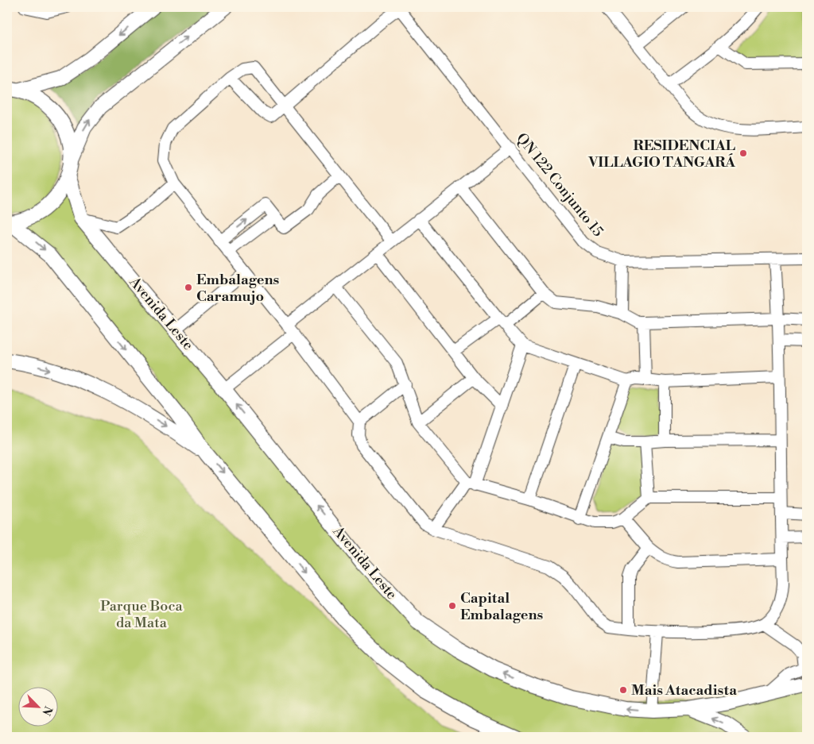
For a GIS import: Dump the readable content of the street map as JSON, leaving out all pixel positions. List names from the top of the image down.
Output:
{
  "streets": {
    "main road": ["Avenida Leste"],
    "street": ["QN 122 Conjunto 15"]
  },
  "parks": ["Parque Boca da Mata"],
  "places": [
    "RESIDENCIAL VILLAGIO TANGARÁ",
    "Embalagens Caramujo",
    "Capital Embalagens",
    "Mais Atacadista"
  ],
  "north": "bottom right"
}
